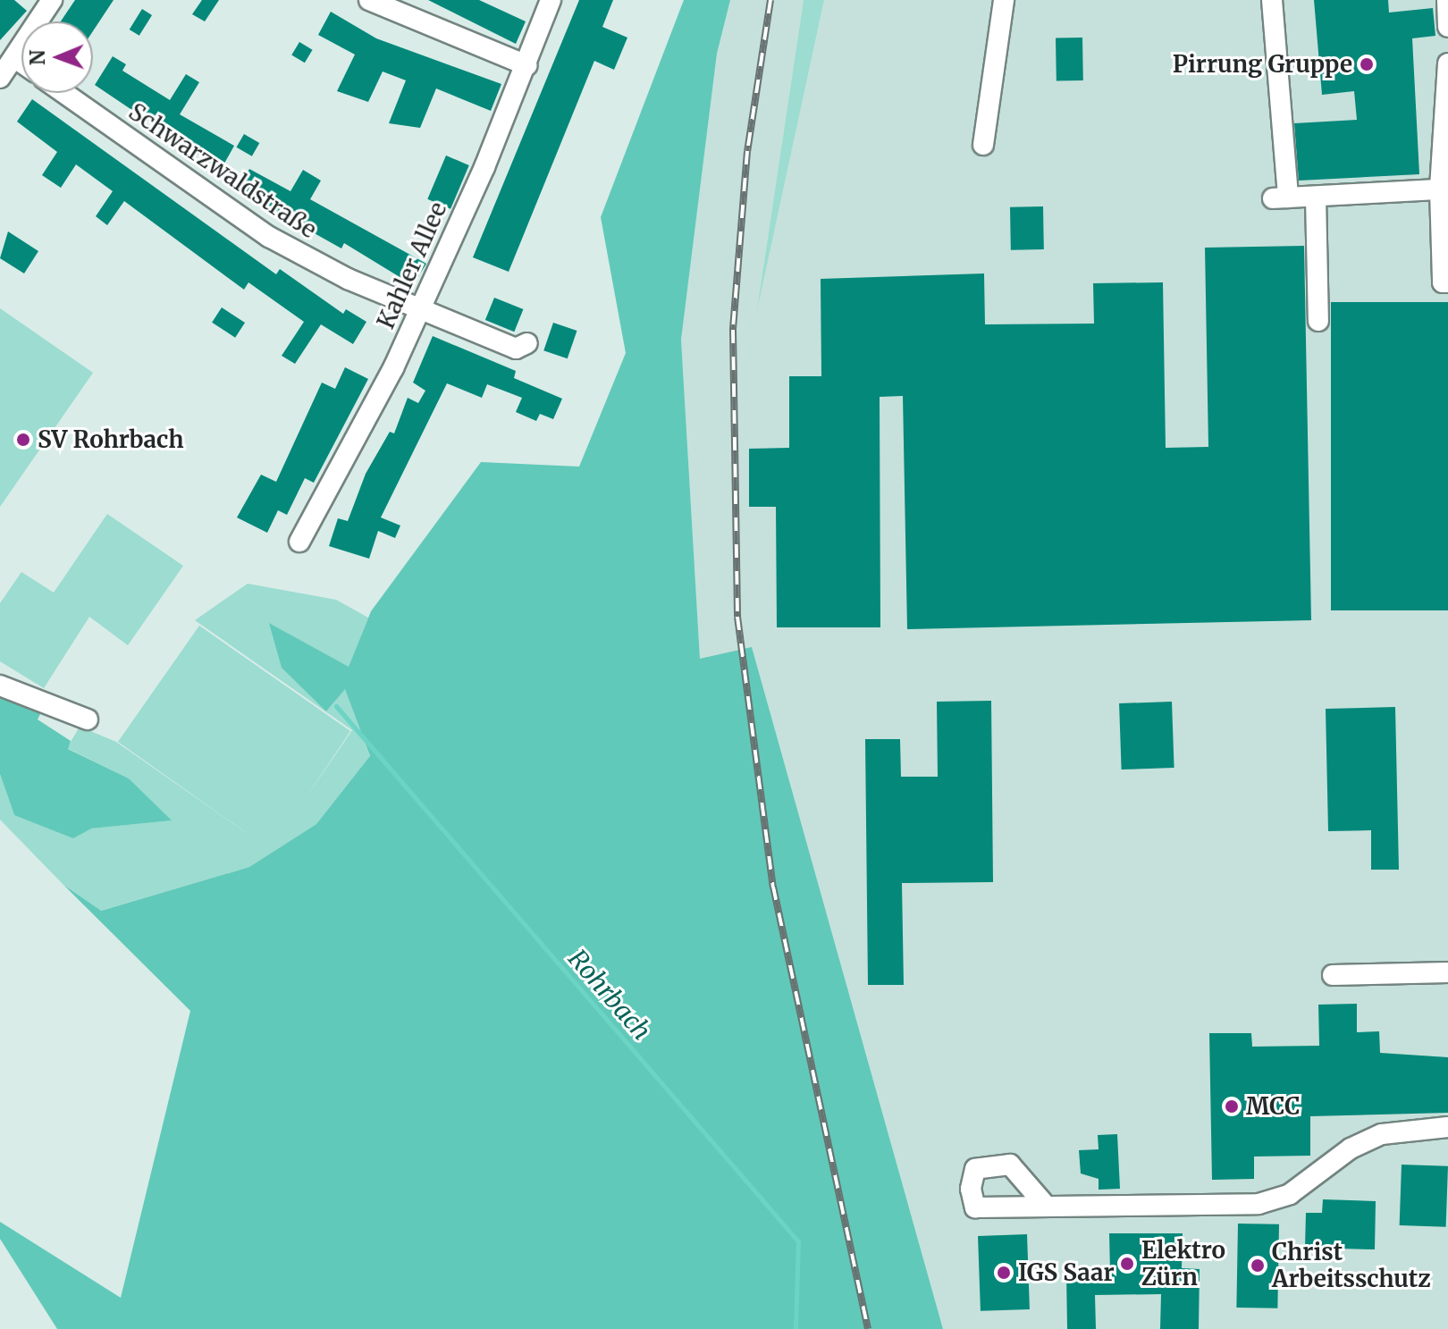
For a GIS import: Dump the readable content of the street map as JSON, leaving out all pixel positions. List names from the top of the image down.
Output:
{
  "streets": {
    "street": ["Schwarzwaldstraße", "Kahler Allee"]
  },
  "crossings": [
    ["Schwarzwaldstraße", "Kahler Allee"]
  ],
  "water": ["Rohrbach"],
  "places": [
    "Pirrung Gruppe",
    "SV Rohrbach",
    "MCC",
    "Elektro Zürn",
    "Christ Arbeitsschutz",
    "IGS Saar"
  ],
  "north": "left"
}
